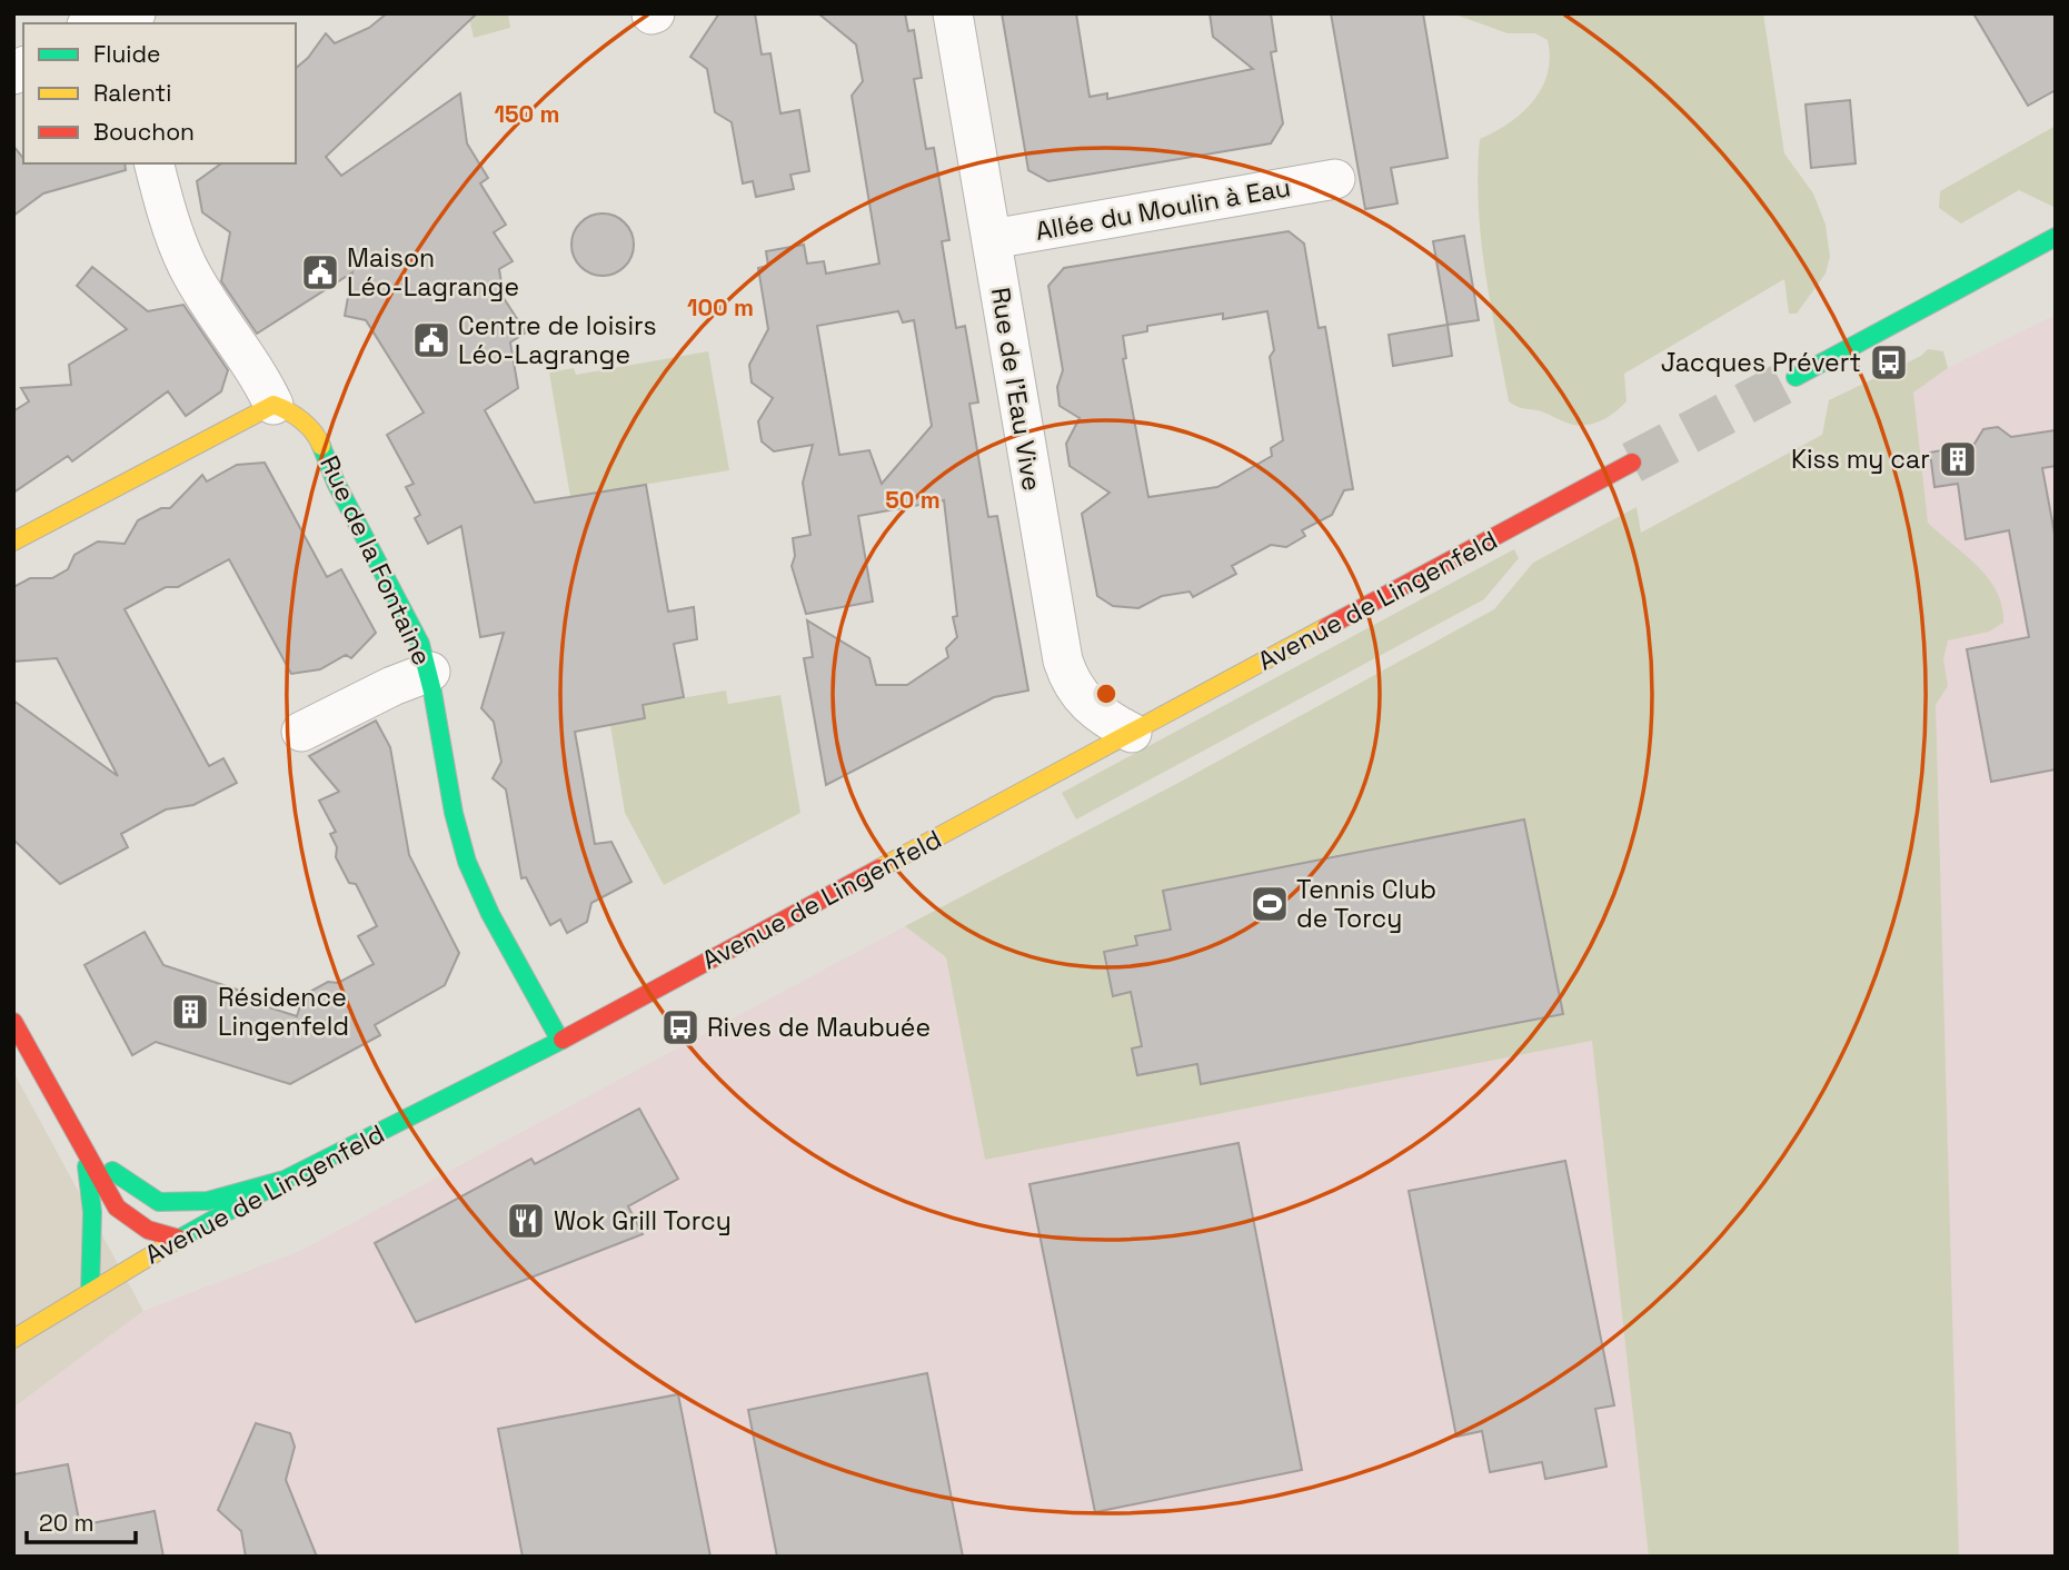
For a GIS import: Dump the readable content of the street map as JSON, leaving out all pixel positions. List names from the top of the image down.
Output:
{
  "streets": {
    "street": [
      "Allée du Moulin à Eau",
      "Rue de l'Eau Vive",
      "Rue de la Fontaine",
      "Avenue de Lingenfeld"
    ]
  },
  "crossings": [
    ["Allée du Moulin à Eau", "Rue de l'Eau Vive"],
    ["Rue de l'Eau Vive", "Avenue de Lingenfeld"],
    ["Rue de la Fontaine", "Avenue de Lingenfeld"]
  ],
  "places": {
    "public building": ["Maison Léo-Lagrange", "Centre de loisirs Léo-Lagrange"],
    "bus stop": ["Jacques Prévert", "Rives de Maubuée"],
    "building": ["Kiss my car", "Résidence Lingenfeld"],
    "sports": ["Tennis Club de Torcy"],
    "restaurant": ["Wok Grill Torcy"]
  },
  "legend": ["Fluide", "Ralenti", "Bouchon"],
  "scale_bar": "20 m",
  "rings": ["150 m", "100 m", "50 m"]
}
